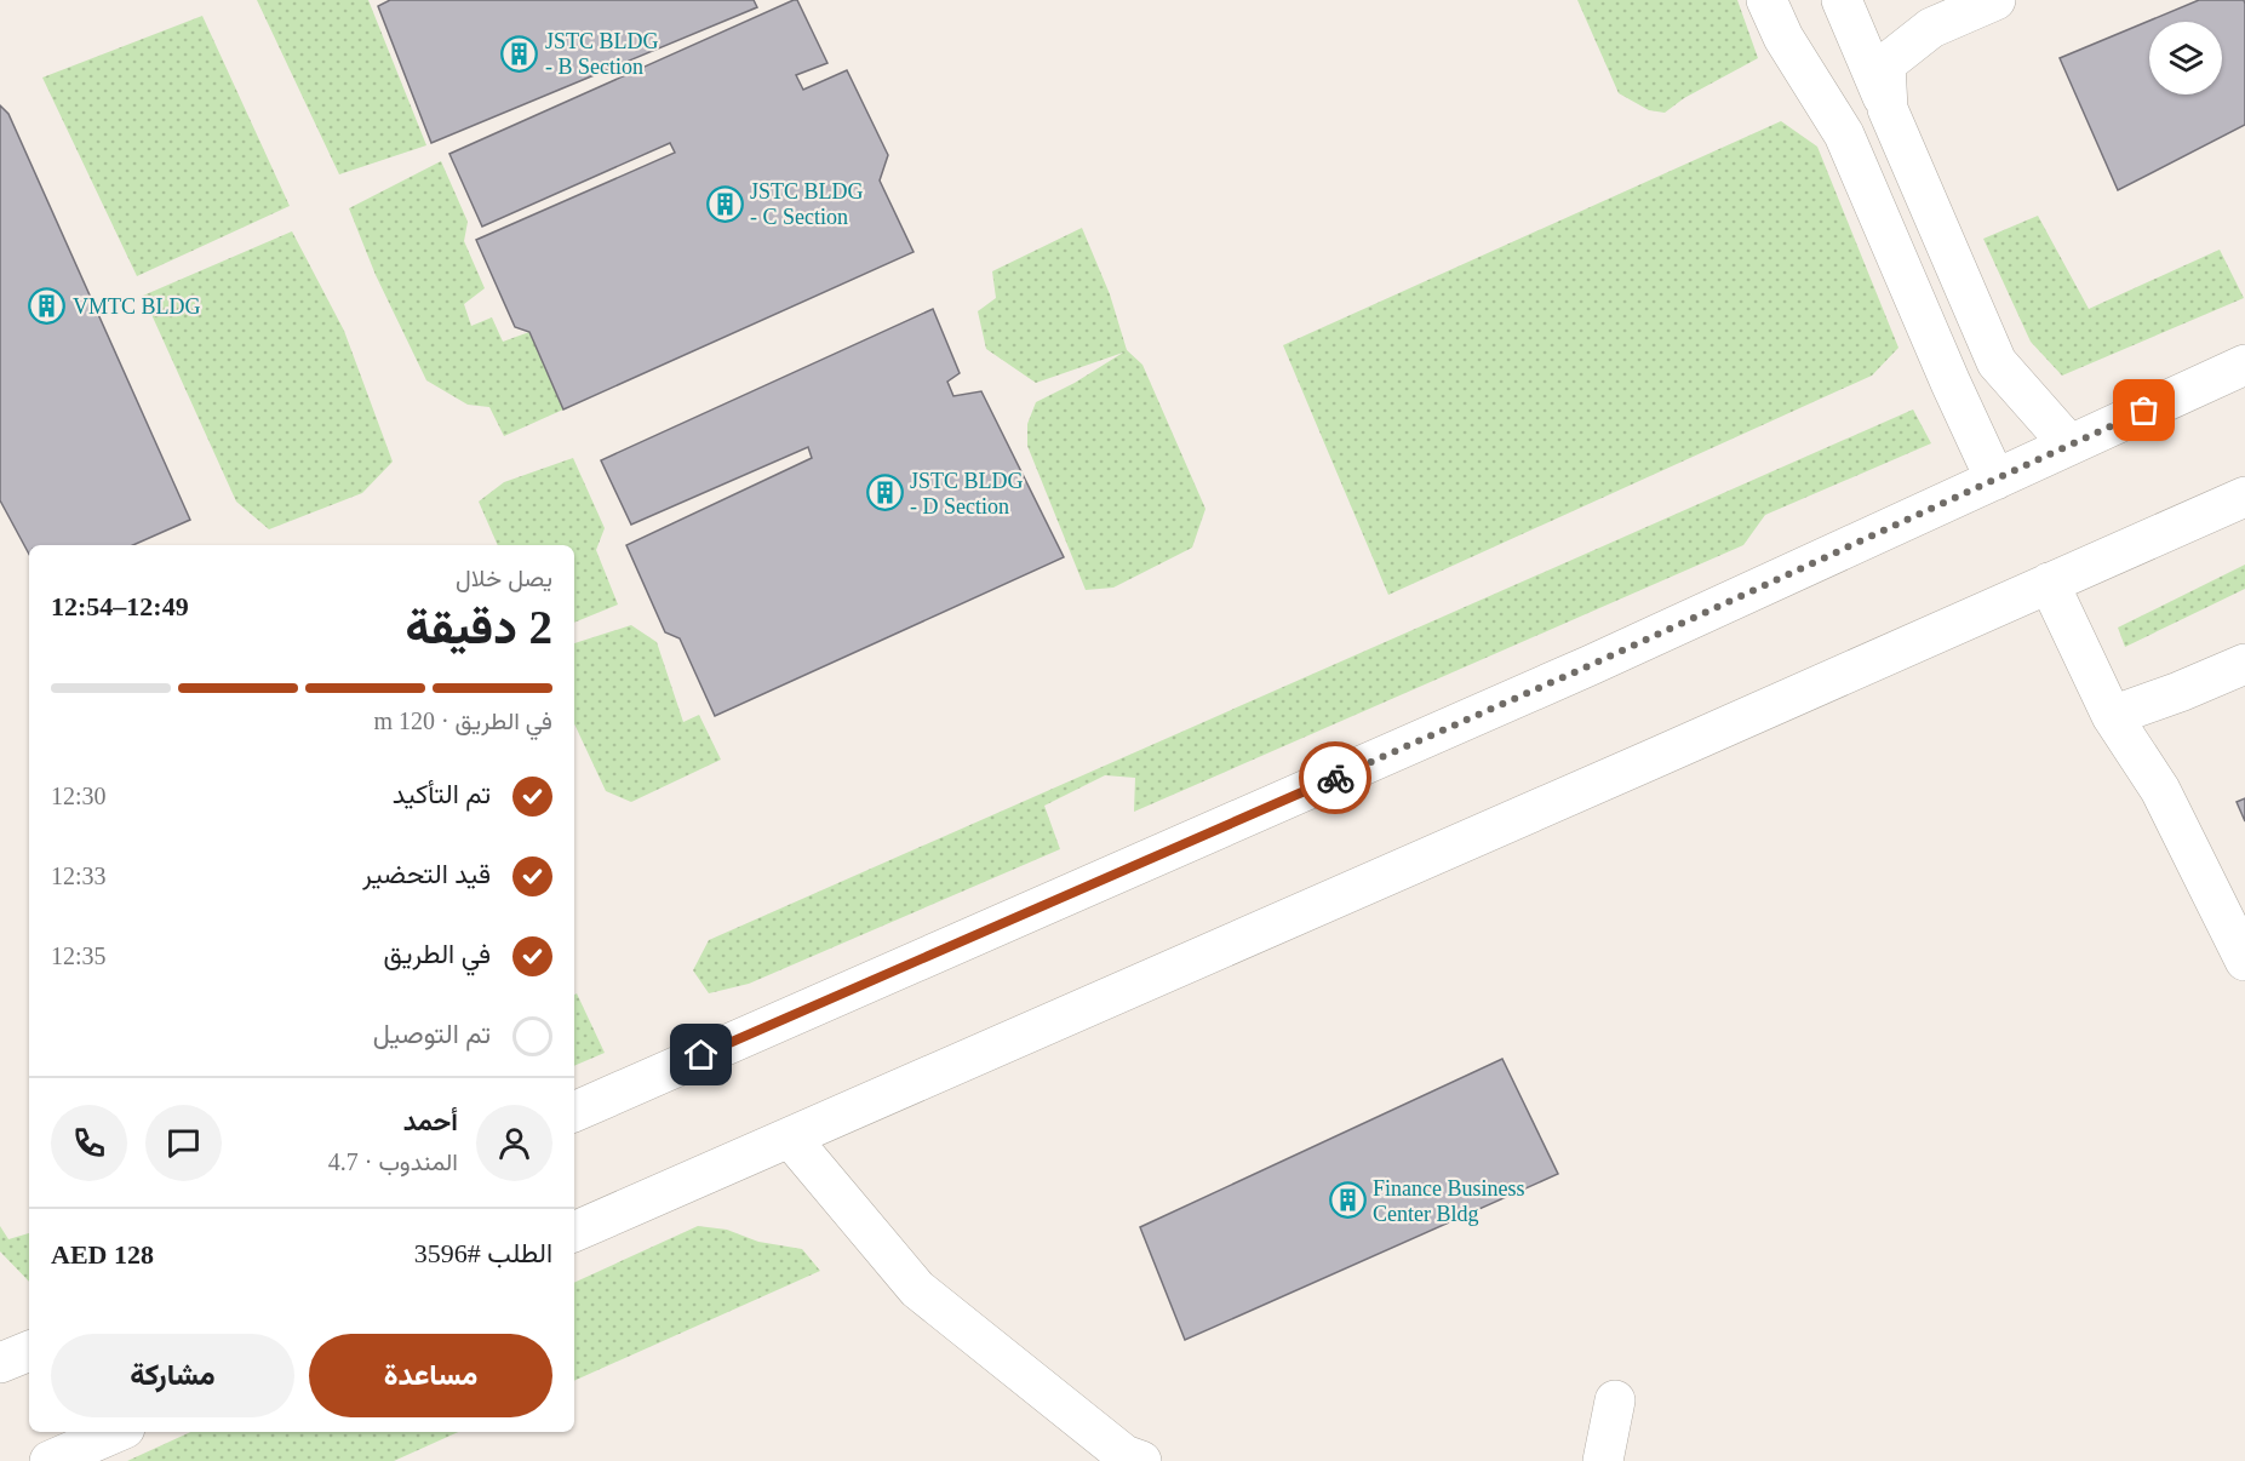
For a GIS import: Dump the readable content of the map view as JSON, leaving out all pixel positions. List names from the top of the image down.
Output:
{
  "places": {
    "building": [
      "JSTC BLDG - B Section",
      "JSTC BLDG - C Section",
      "VMTC BLDG",
      "JSTC BLDG - D Section",
      "Finance Business Center Bldg"
    ]
  },
  "page": {
    "heading": ["2 دقيقة", "يصل خلال", "12:49–12:54"],
    "panel": [
      "أحمد",
      "المندوب · 4.7",
      "الطلب #3596",
      "AED 128"
    ],
    "bar": "في الطريق · 120 m",
    "list": [
      ["تم التأكيد", "12:30"],
      ["قيد التحضير", "12:33"],
      ["في الطريق", "12:35"],
      "تم التوصيل"
    ],
    "buttons": ["مساعدة", "مشاركة"]
  }
}
